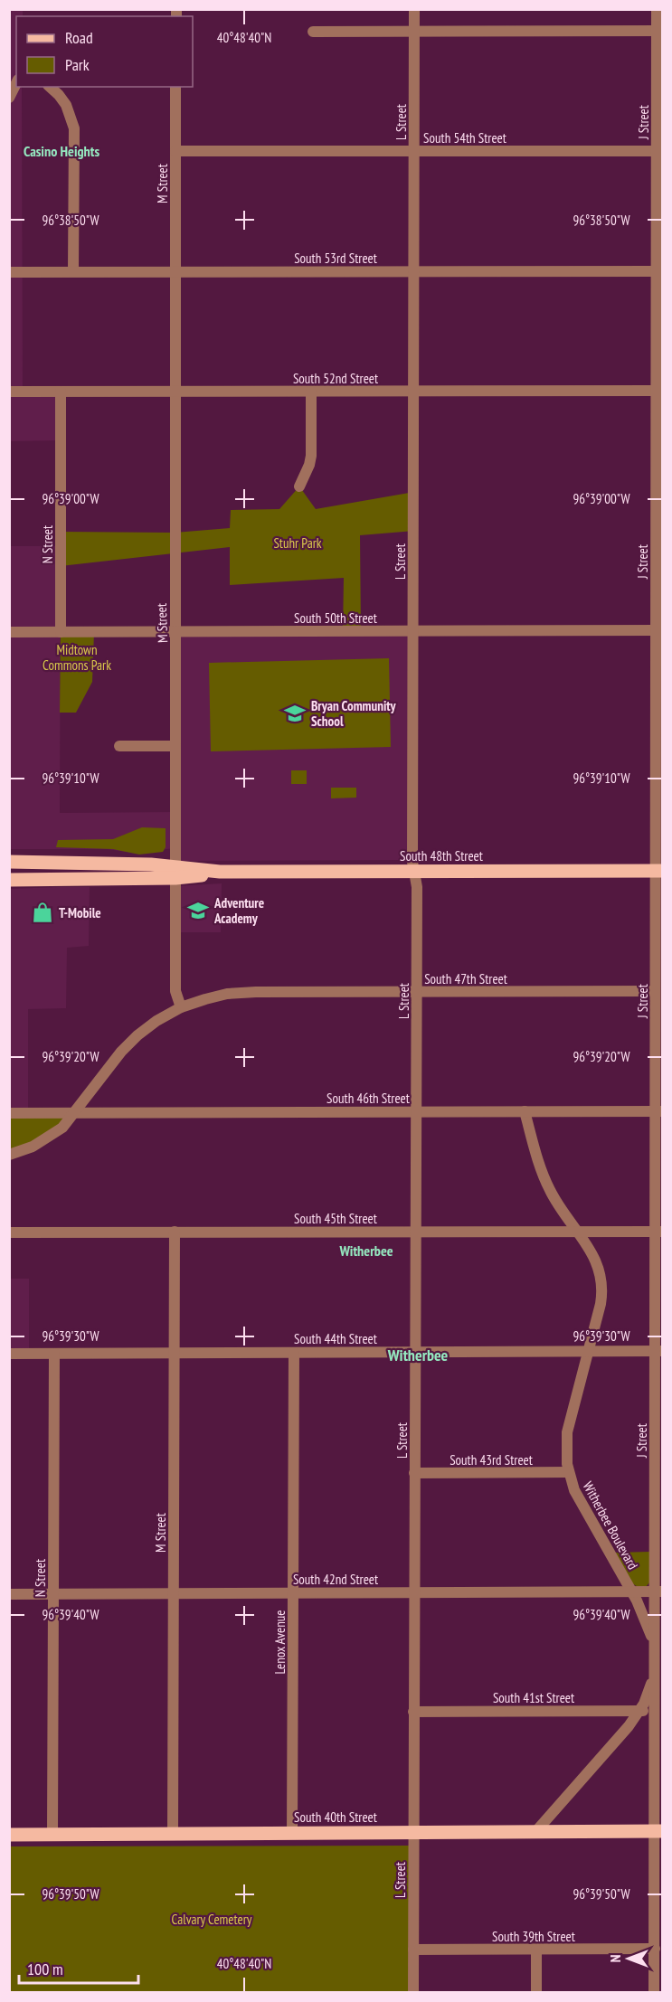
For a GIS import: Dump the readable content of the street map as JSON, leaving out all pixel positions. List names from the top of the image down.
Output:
{
  "streets": {
    "main road": ["South 48th Street", "South 40th Street"],
    "street": [
      "L Street",
      "J Street",
      "South 54th Street",
      "M Street",
      "South 53rd Street",
      "South 52nd Street",
      "N Street",
      "South 50th Street",
      "South 47th Street",
      "South 46th Street",
      "South 45th Street",
      "South 44th Street",
      "South 43rd Street",
      "Witherbee Boulevard",
      "South 42nd Street",
      "Lenox Avenue",
      "South 41st Street",
      "South 39th Street"
    ]
  },
  "crossings": [
    ["L Street", "South 54th Street"],
    ["L Street", "South 53rd Street"],
    ["L Street", "South 52nd Street"],
    ["L Street", "South 50th Street"],
    ["L Street", "South 48th Street"],
    ["L Street", "South 47th Street"],
    ["L Street", "South 46th Street"],
    ["L Street", "South 45th Street"],
    ["L Street", "South 44th Street"],
    ["L Street", "South 43rd Street"],
    ["L Street", "South 42nd Street"],
    ["L Street", "South 41st Street"],
    ["L Street", "South 40th Street"],
    ["L Street", "South 39th Street"],
    ["J Street", "South 54th Street"],
    ["J Street", "South 53rd Street"],
    ["J Street", "South 52nd Street"],
    ["J Street", "South 50th Street"],
    ["J Street", "South 48th Street"],
    ["J Street", "South 47th Street"],
    ["J Street", "South 46th Street"],
    ["J Street", "South 45th Street"],
    ["J Street", "South 44th Street"],
    ["J Street", "Witherbee Boulevard"],
    ["J Street", "South 42nd Street"],
    ["J Street", "South 41st Street"],
    ["J Street", "South 40th Street"],
    ["J Street", "South 39th Street"],
    ["South 54th Street", "M Street"],
    ["M Street", "South 53rd Street"],
    ["M Street", "South 52nd Street"],
    ["M Street", "South 50th Street"],
    ["M Street", "South 48th Street"],
    ["M Street", "South 47th Street"],
    ["M Street", "South 45th Street"],
    ["M Street", "South 44th Street"],
    ["M Street", "South 42nd Street"],
    ["M Street", "South 40th Street"],
    ["South 52nd Street", "N Street"],
    ["N Street", "South 50th Street"],
    ["N Street", "South 44th Street"],
    ["N Street", "South 42nd Street"],
    ["N Street", "South 40th Street"],
    ["South 46th Street", "Witherbee Boulevard"],
    ["South 45th Street", "Witherbee Boulevard"],
    ["South 44th Street", "Witherbee Boulevard"],
    ["South 44th Street", "Lenox Avenue"],
    ["South 43rd Street", "Witherbee Boulevard"],
    ["Witherbee Boulevard", "South 42nd Street"],
    ["Witherbee Boulevard", "South 41st Street"],
    ["Witherbee Boulevard", "South 40th Street"],
    ["South 42nd Street", "Lenox Avenue"],
    ["Lenox Avenue", "South 40th Street"]
  ],
  "districts": ["Casino Heights", "Witherbee", "Witherbee"],
  "parks": ["Stuhr Park", "Midtown Commons Park", "Calvary Cemetery"],
  "places": {
    "school or university": ["Bryan Community School", "Adventure Academy"],
    "shop": ["T-Mobile"]
  },
  "legend": ["Road", "Park"],
  "scale_bar": "100 m",
  "north": "left",
  "coordinates": [
    "40°48'40\"N",
    "96°38'50\"W",
    "96°39'00\"W",
    "96°39'10\"W",
    "96°39'20\"W",
    "96°39'30\"W",
    "96°39'40\"W",
    "96°39'50\"W"
  ]
}
